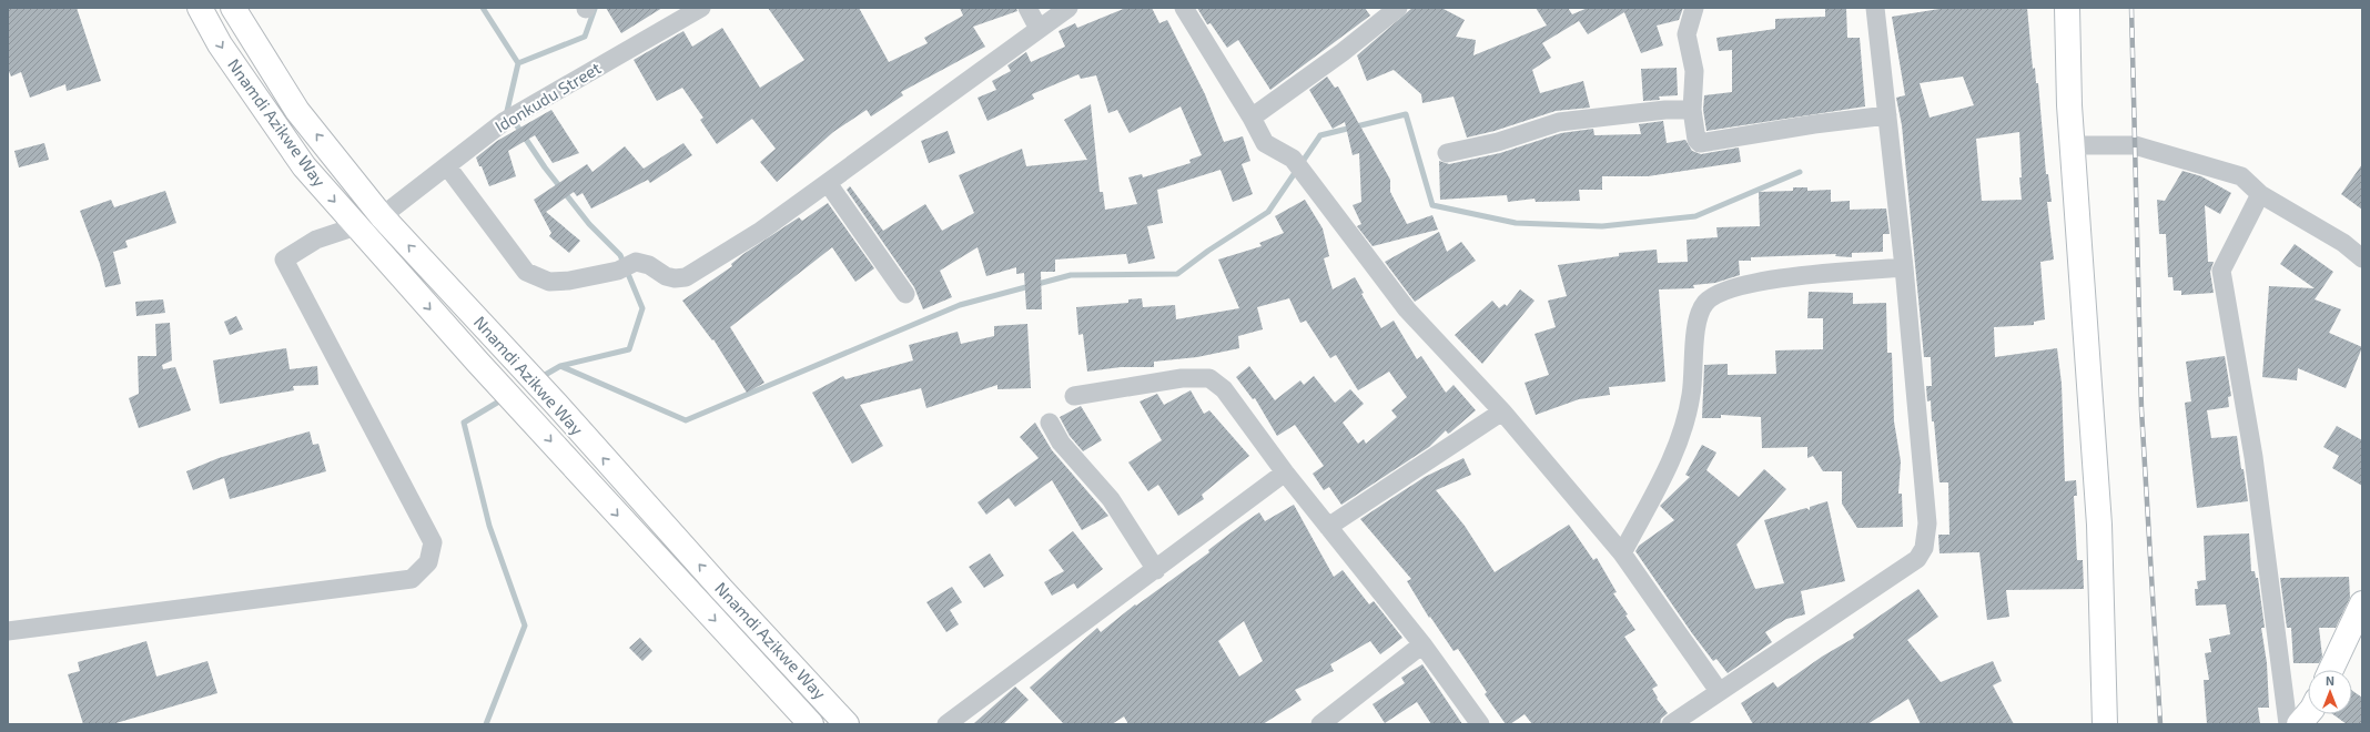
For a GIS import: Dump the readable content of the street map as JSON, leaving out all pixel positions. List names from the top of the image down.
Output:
{
  "streets": {
    "main road": ["Nnamdi Azikwe Way"],
    "street": ["Idonkudu Street"]
  },
  "crossings": [
    ["Idonkudu Street", "Nnamdi Azikwe Way"]
  ],
  "north": "top"
}
